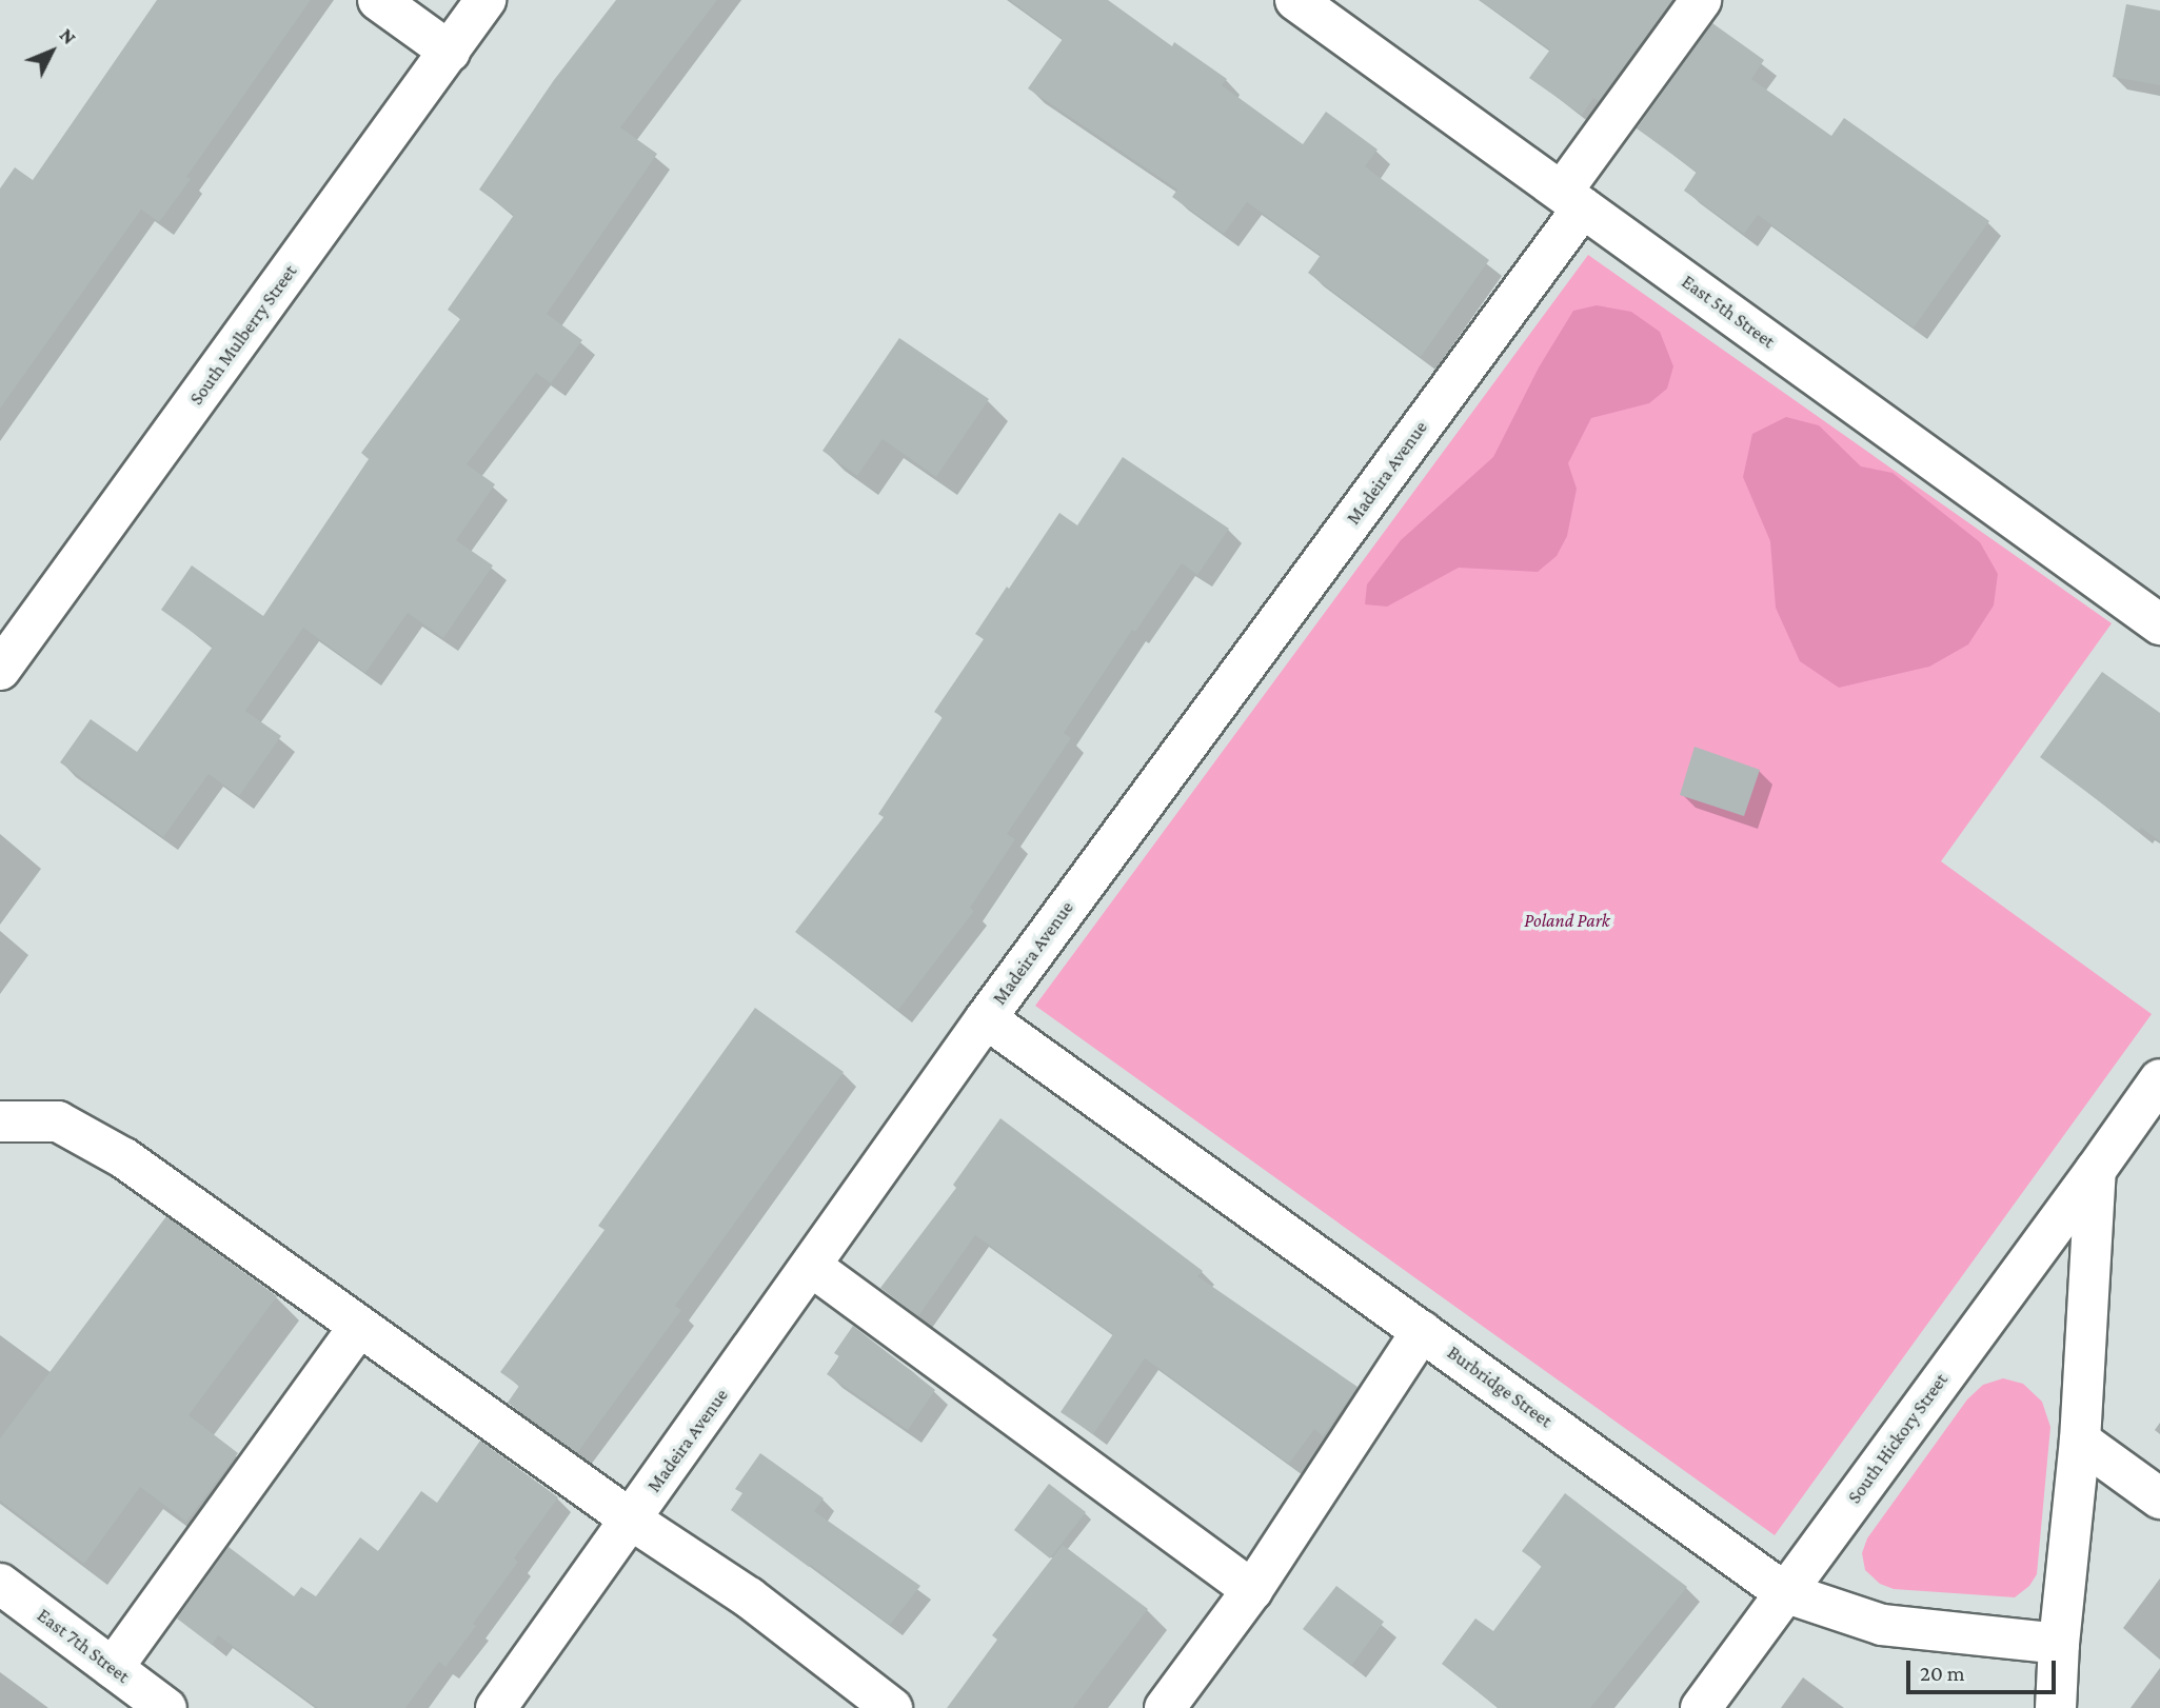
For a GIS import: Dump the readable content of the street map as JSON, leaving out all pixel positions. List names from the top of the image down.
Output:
{
  "streets": {
    "street": [
      "East 5th Street",
      "South Mulberry Street",
      "Madeira Avenue",
      "Burbridge Street",
      "South Hickory Street",
      "East 7th Street"
    ]
  },
  "crossings": [
    ["East 5th Street", "Madeira Avenue"],
    ["Madeira Avenue", "Burbridge Street"],
    ["Burbridge Street", "South Hickory Street"]
  ],
  "parks": ["Poland Park"],
  "scale_bar": "20 m",
  "north": "top right"
}
